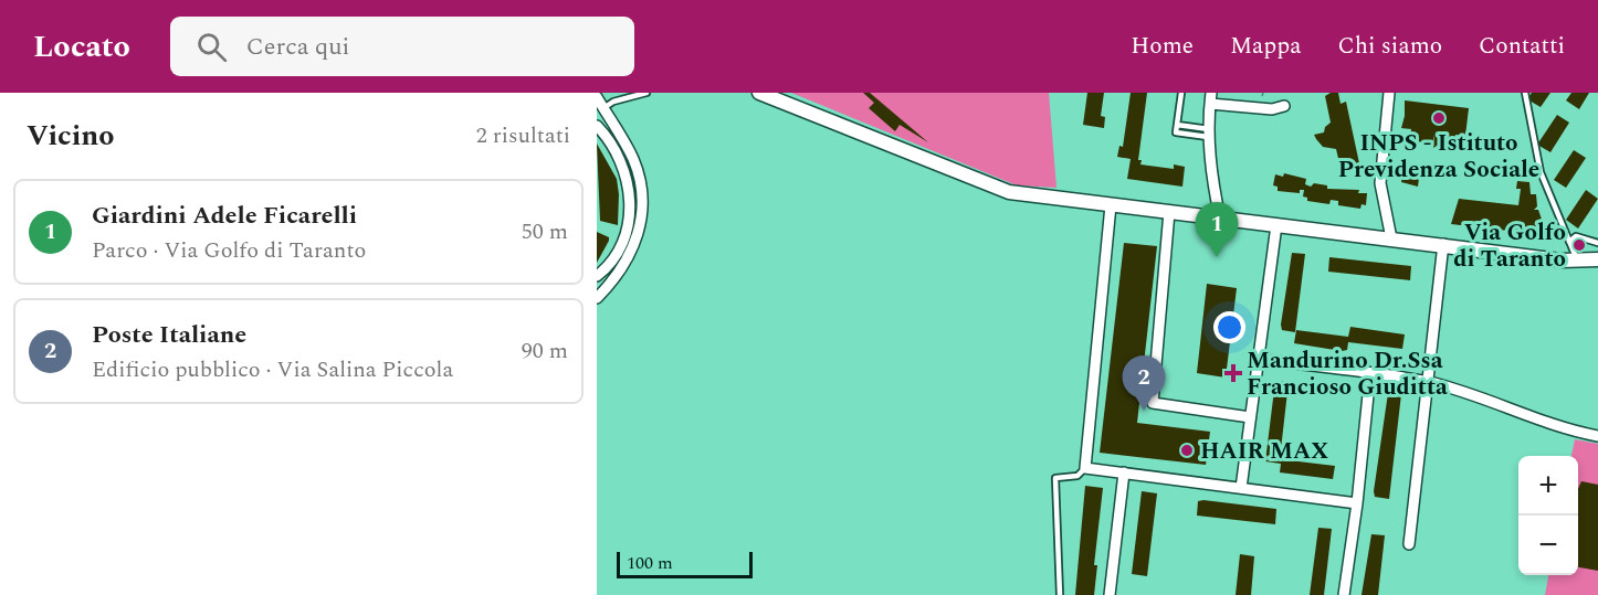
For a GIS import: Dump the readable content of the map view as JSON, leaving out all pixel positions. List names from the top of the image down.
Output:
{
  "places": {
    "other": ["INPS - Istituto Previdenza Sociale", "Via Golfo di Taranto", "HAIR MAX"],
    "health": ["Mandurino Dr.Ssa Francioso Giuditta"]
  },
  "scale_bar": "100 m",
  "page": {
    "header": "Locato",
    "search": "Cerca qui",
    "nav": [
      "Home",
      "Mappa",
      "Chi siamo",
      "Contatti"
    ],
    "heading": ["Vicino", "2 risultati"],
    "list": [
      {
        "mark": "1",
        "name": "Giardini Adele Ficarelli",
        "note": "Parco · Via Golfo di Taranto",
        "value": "50 m"
      },
      {
        "mark": "2",
        "name": "Poste Italiane",
        "note": "Edificio pubblico · Via Salina Piccola",
        "value": "90 m"
      }
    ],
    "pins": ["1", "2"],
    "map_buttons": ["+", "−"],
    "scale": "100 m"
  }
}
